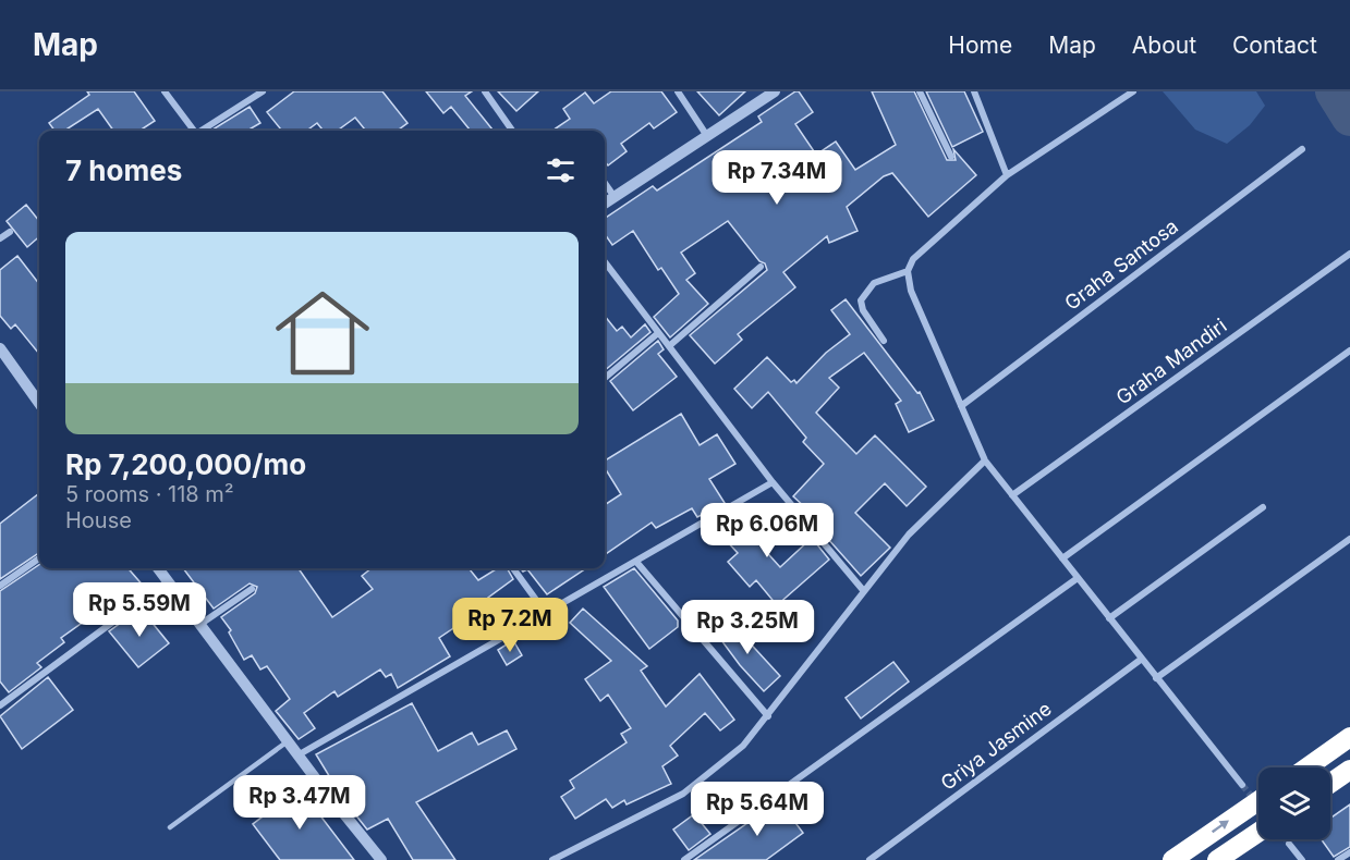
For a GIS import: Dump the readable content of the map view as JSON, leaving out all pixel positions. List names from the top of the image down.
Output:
{
  "streets": {
    "street": ["Graha Santosa", "Graha Mandiri", "Griya Jasmine"]
  },
  "page": {
    "header": "Map",
    "nav": [
      "Home",
      "Map",
      "About",
      "Contact"
    ],
    "heading": "7 homes",
    "price": [
      "Rp 7.34M",
      "Rp 6.06M",
      "Rp 5.59M",
      "Rp 7.2M",
      "Rp 3.25M",
      "Rp 3.47M",
      "Rp 5.64M"
    ],
    "list": [
      {
        "name": "Rp 7,200,000/mo",
        "note": "5 rooms · 118 m² · House"
      }
    ]
  }
}
